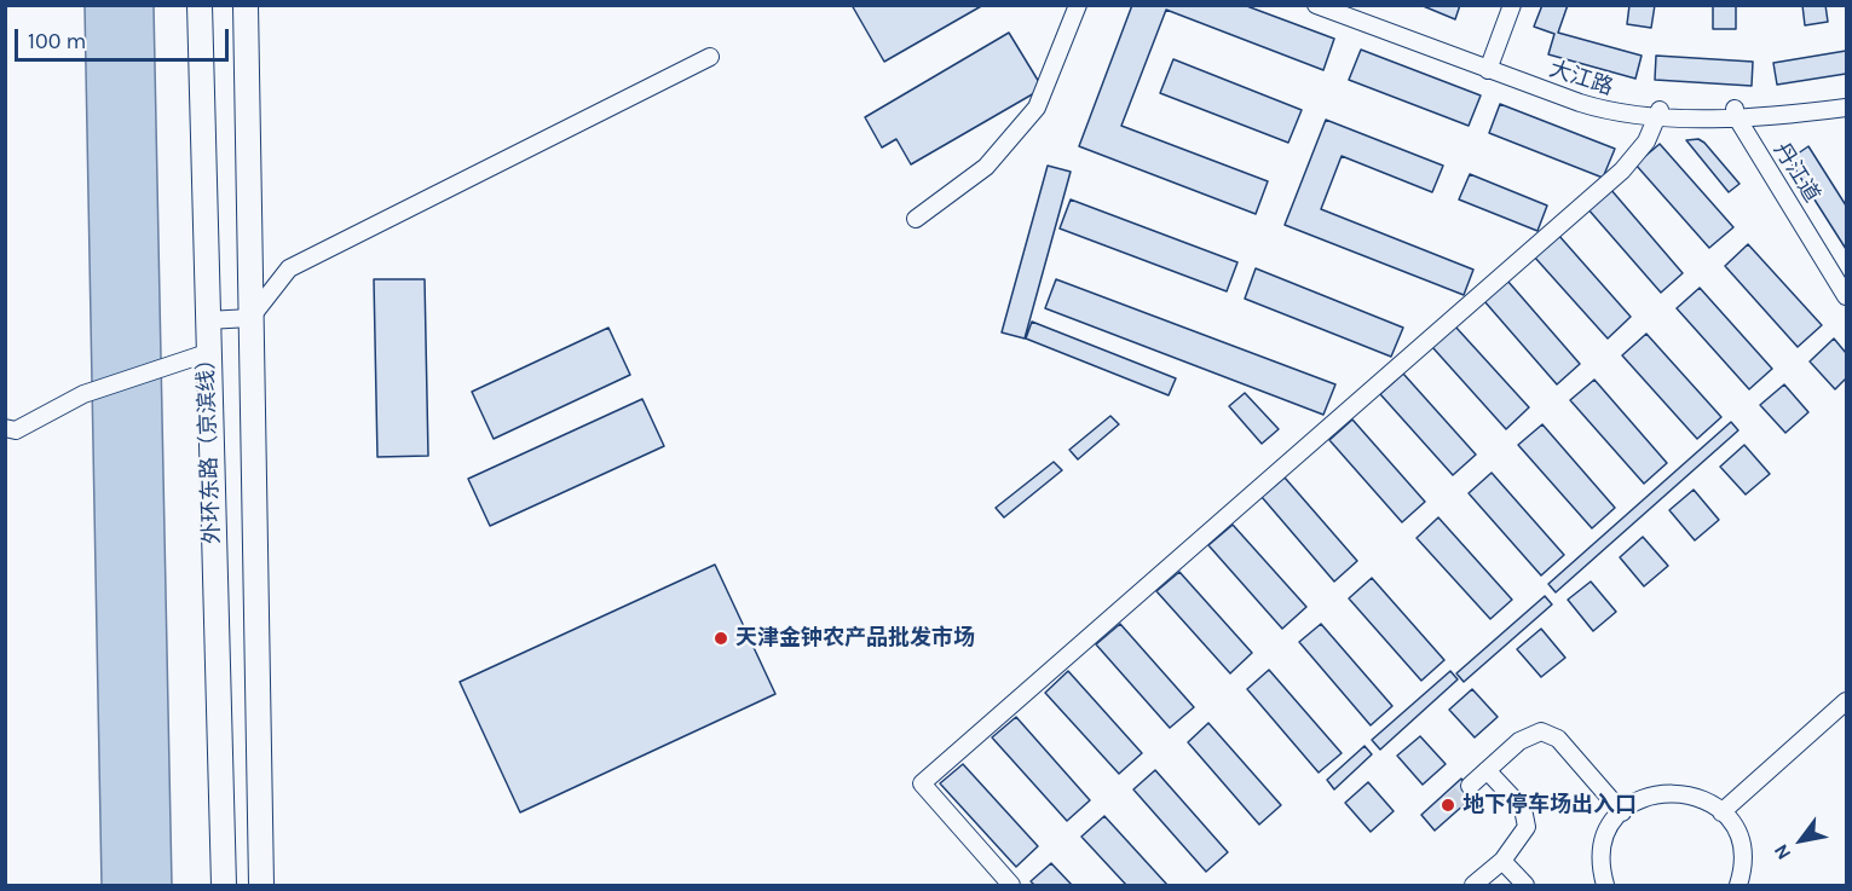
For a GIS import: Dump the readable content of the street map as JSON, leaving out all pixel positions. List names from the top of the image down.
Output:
{
  "streets": {
    "highway": ["外环东路（京滨线）"],
    "street": ["大江路", "丹江道"]
  },
  "places": ["天津金钟农产品批发市场", "地下停车场出入口"],
  "scale_bar": "100 m",
  "north": "bottom left"
}
